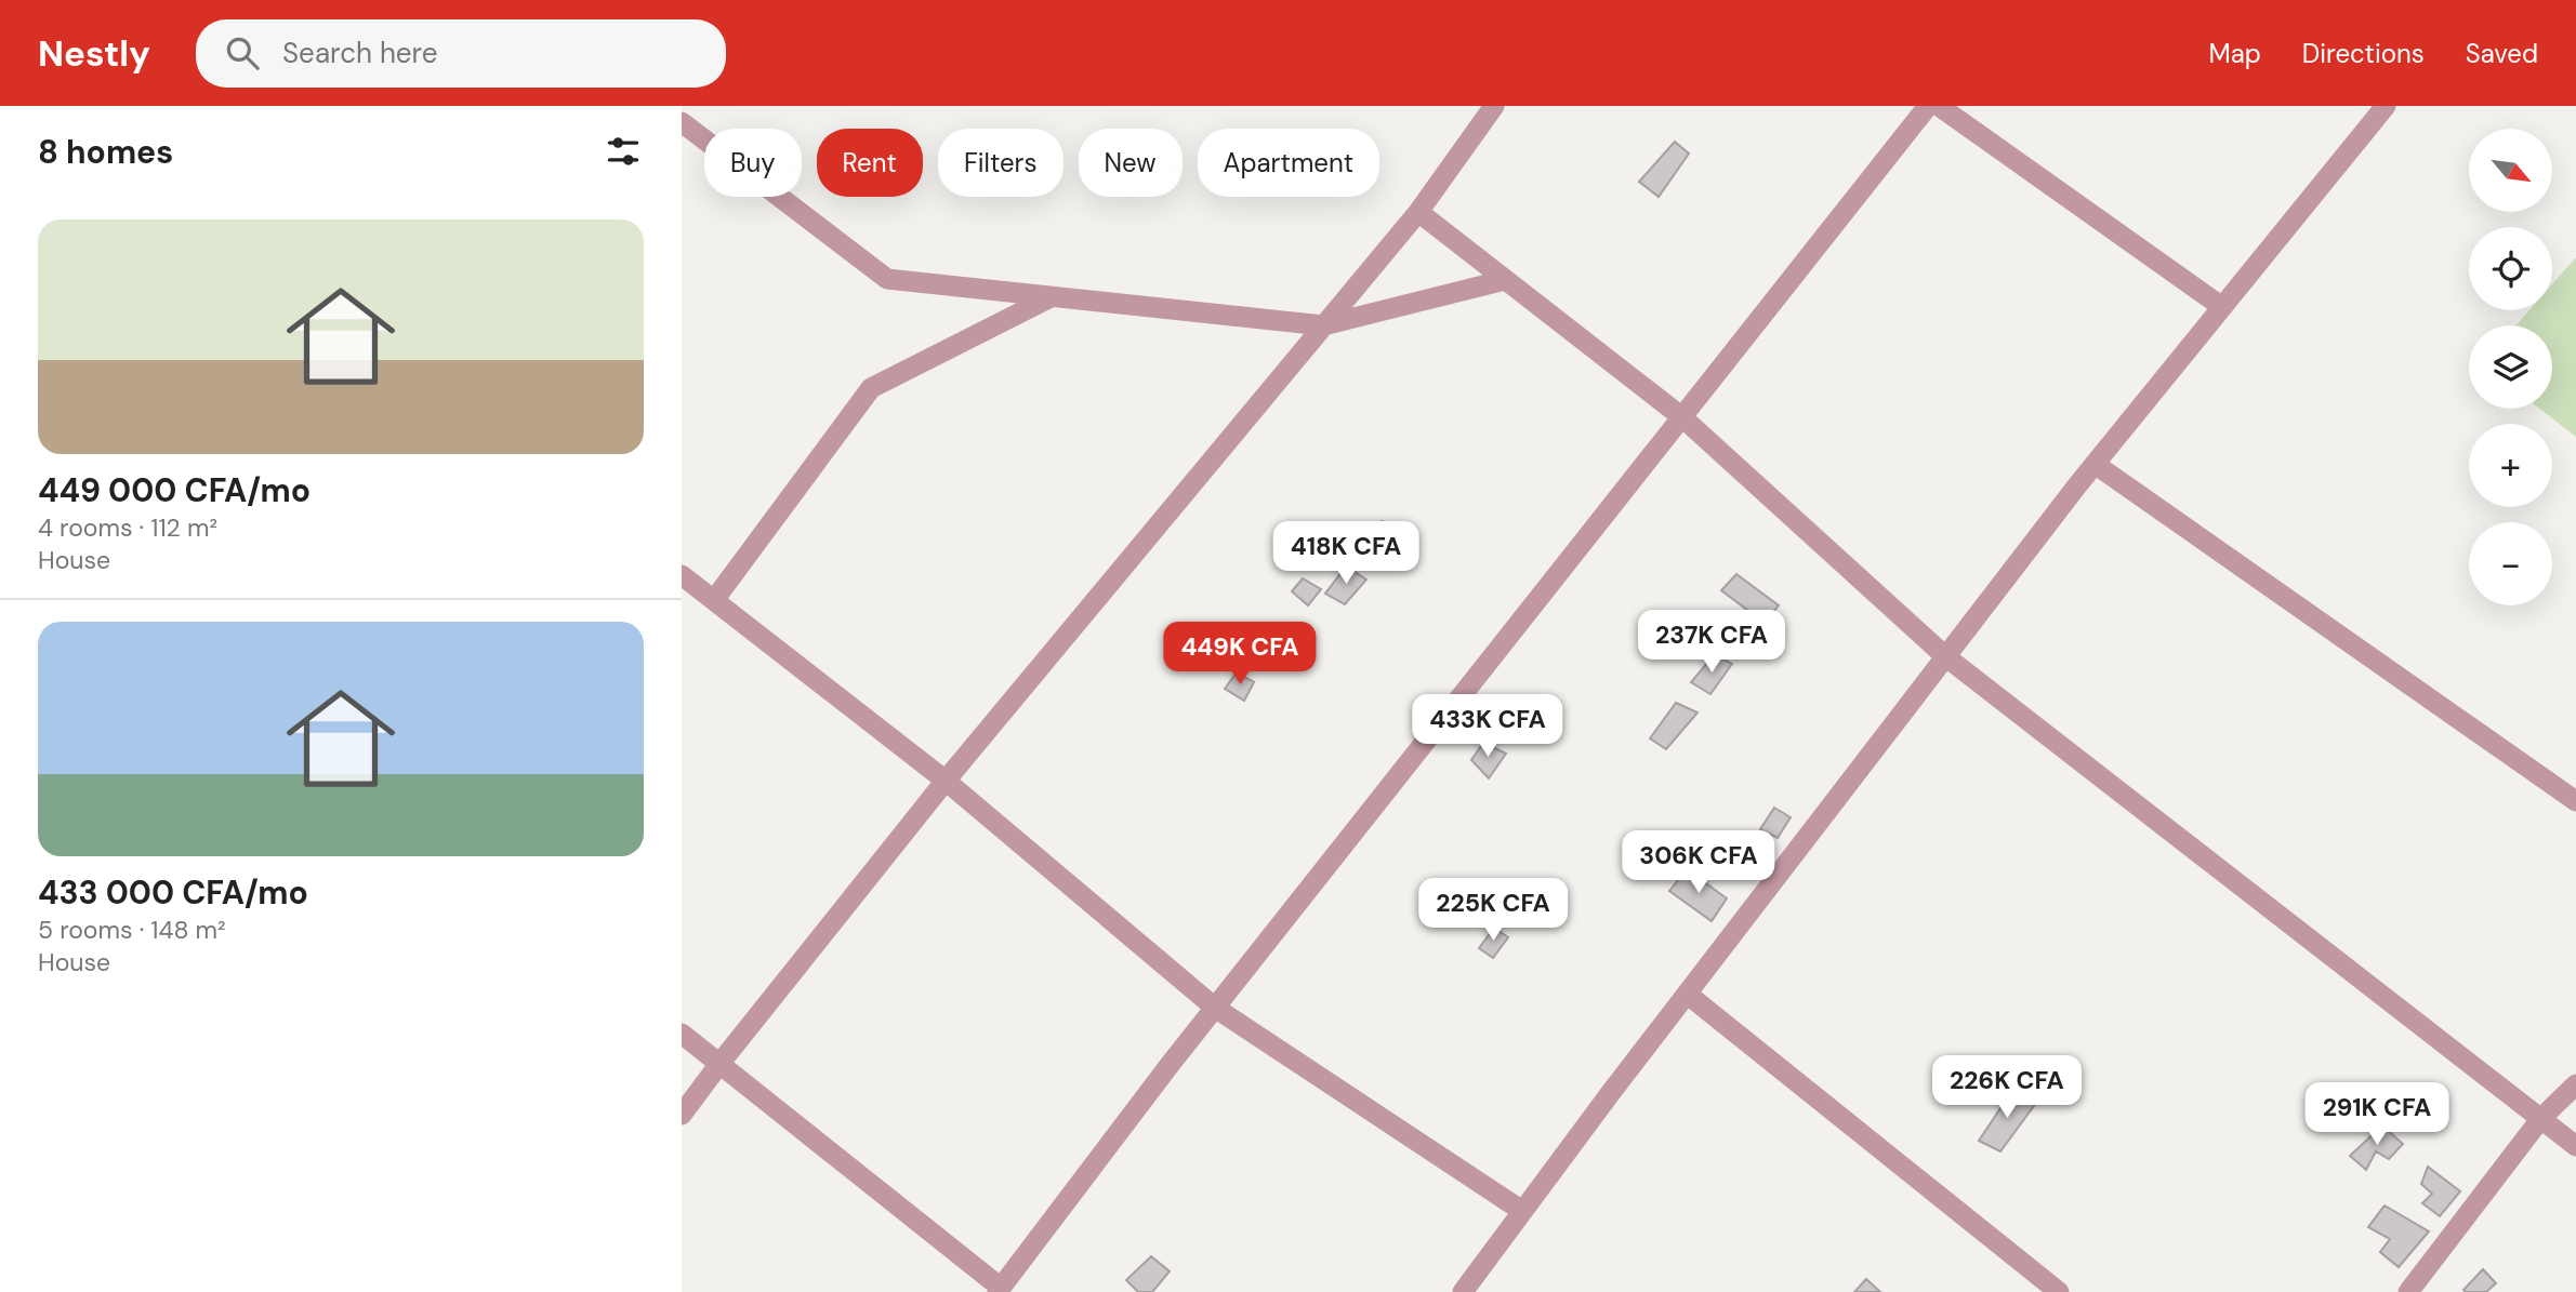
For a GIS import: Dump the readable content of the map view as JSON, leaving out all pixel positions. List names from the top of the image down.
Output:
{
  "north": "bottom right",
  "page": {
    "header": "Nestly",
    "search": "Search here",
    "nav": ["Map", "Directions", "Saved"],
    "heading": "8 homes",
    "map_buttons": ["+", "−"],
    "chip": [
      "Buy",
      "Rent",
      "Filters",
      "New",
      "Apartment"
    ],
    "list": [
      {
        "name": "449 000 CFA/mo",
        "note": "4 rooms · 112 m² · House"
      },
      {
        "name": "433 000 CFA/mo",
        "note": "5 rooms · 148 m² · House"
      }
    ],
    "price": [
      "418K CFA",
      "237K CFA",
      "449K CFA",
      "433K CFA",
      "306K CFA",
      "225K CFA",
      "226K CFA",
      "291K CFA"
    ]
  }
}
